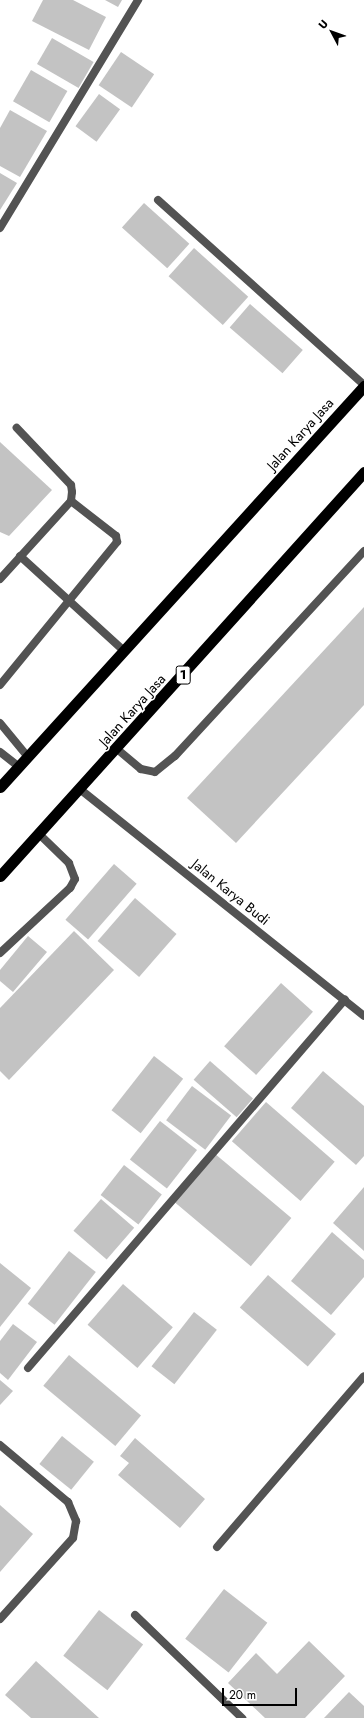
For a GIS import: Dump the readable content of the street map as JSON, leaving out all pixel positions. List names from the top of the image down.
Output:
{
  "streets": {
    "highway": ["Jalan Karya Jasa", "1"],
    "street": ["Jalan Karya Budi"]
  },
  "crossings": [
    ["Jalan Karya Jasa", "Jalan Karya Budi"]
  ],
  "scale_bar": "20 m",
  "north": "top left"
}
